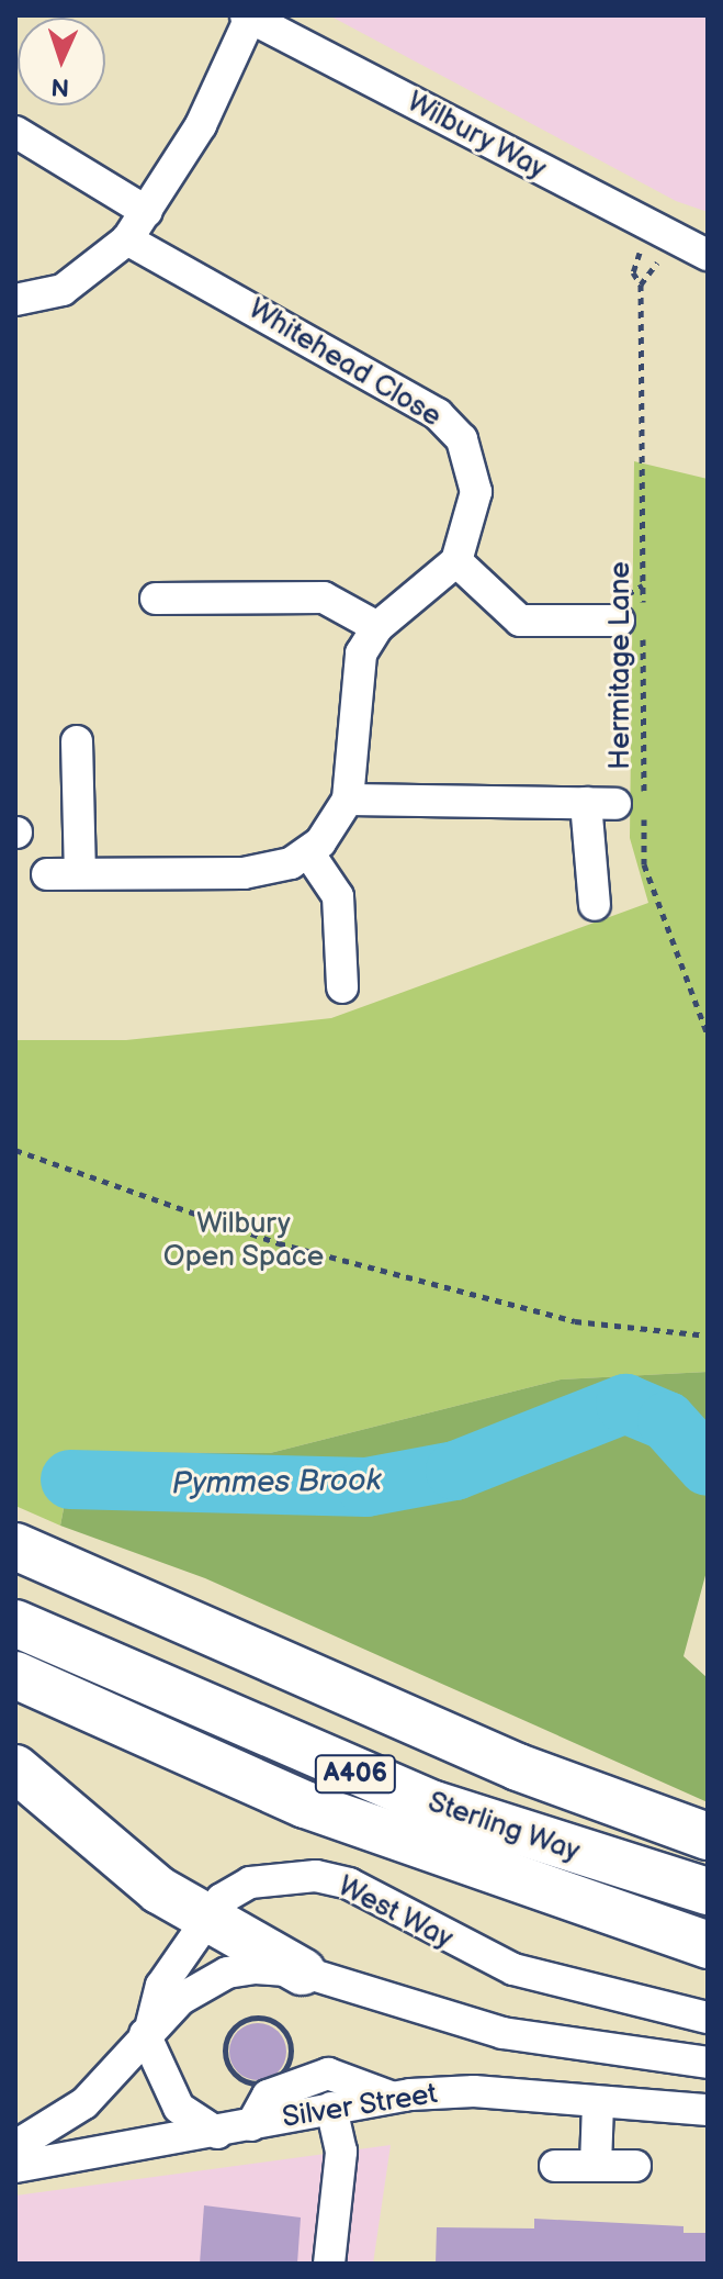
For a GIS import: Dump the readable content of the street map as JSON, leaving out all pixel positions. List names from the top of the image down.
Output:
{
  "streets": {
    "highway": ["A406", "Sterling Way"],
    "street": [
      "Wilbury Way",
      "Whitehead Close",
      "West Way",
      "Silver Street"
    ],
    "path": ["Hermitage Lane"]
  },
  "water": ["Pymmes Brook"],
  "parks": ["Wilbury Open Space"],
  "north": "bottom"
}
